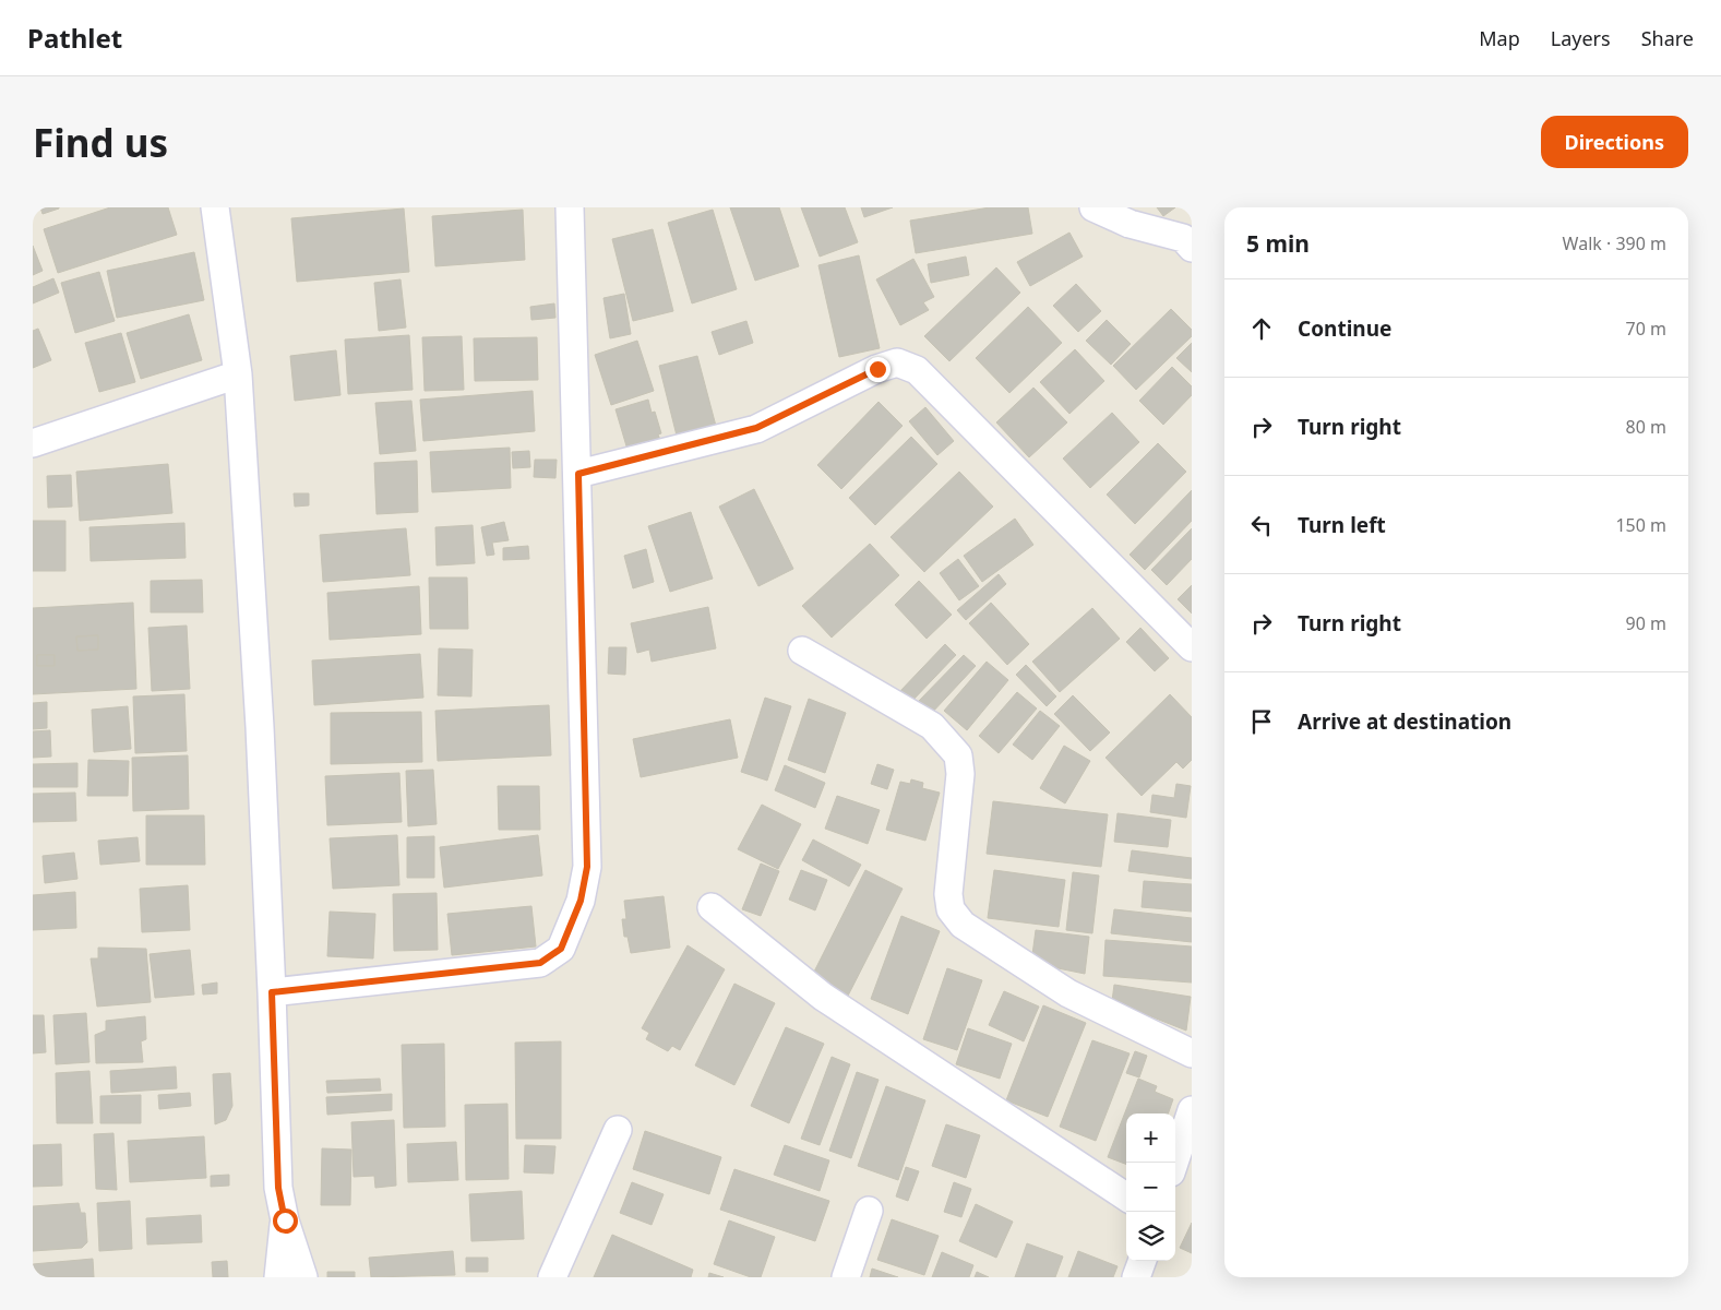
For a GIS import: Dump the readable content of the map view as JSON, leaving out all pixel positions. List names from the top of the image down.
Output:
{
  "page": {
    "header": "Pathlet",
    "nav": ["Map", "Layers", "Share"],
    "buttons": "Directions",
    "title": "Find us",
    "heading": ["5 min", "Walk · 390 m"],
    "list": [
      ["Continue", "70 m"],
      ["Turn right", "80 m"],
      ["Turn left", "150 m"],
      ["Turn right", "90 m"],
      "Arrive at destination"
    ],
    "map_buttons": ["+", "−"]
  }
}
